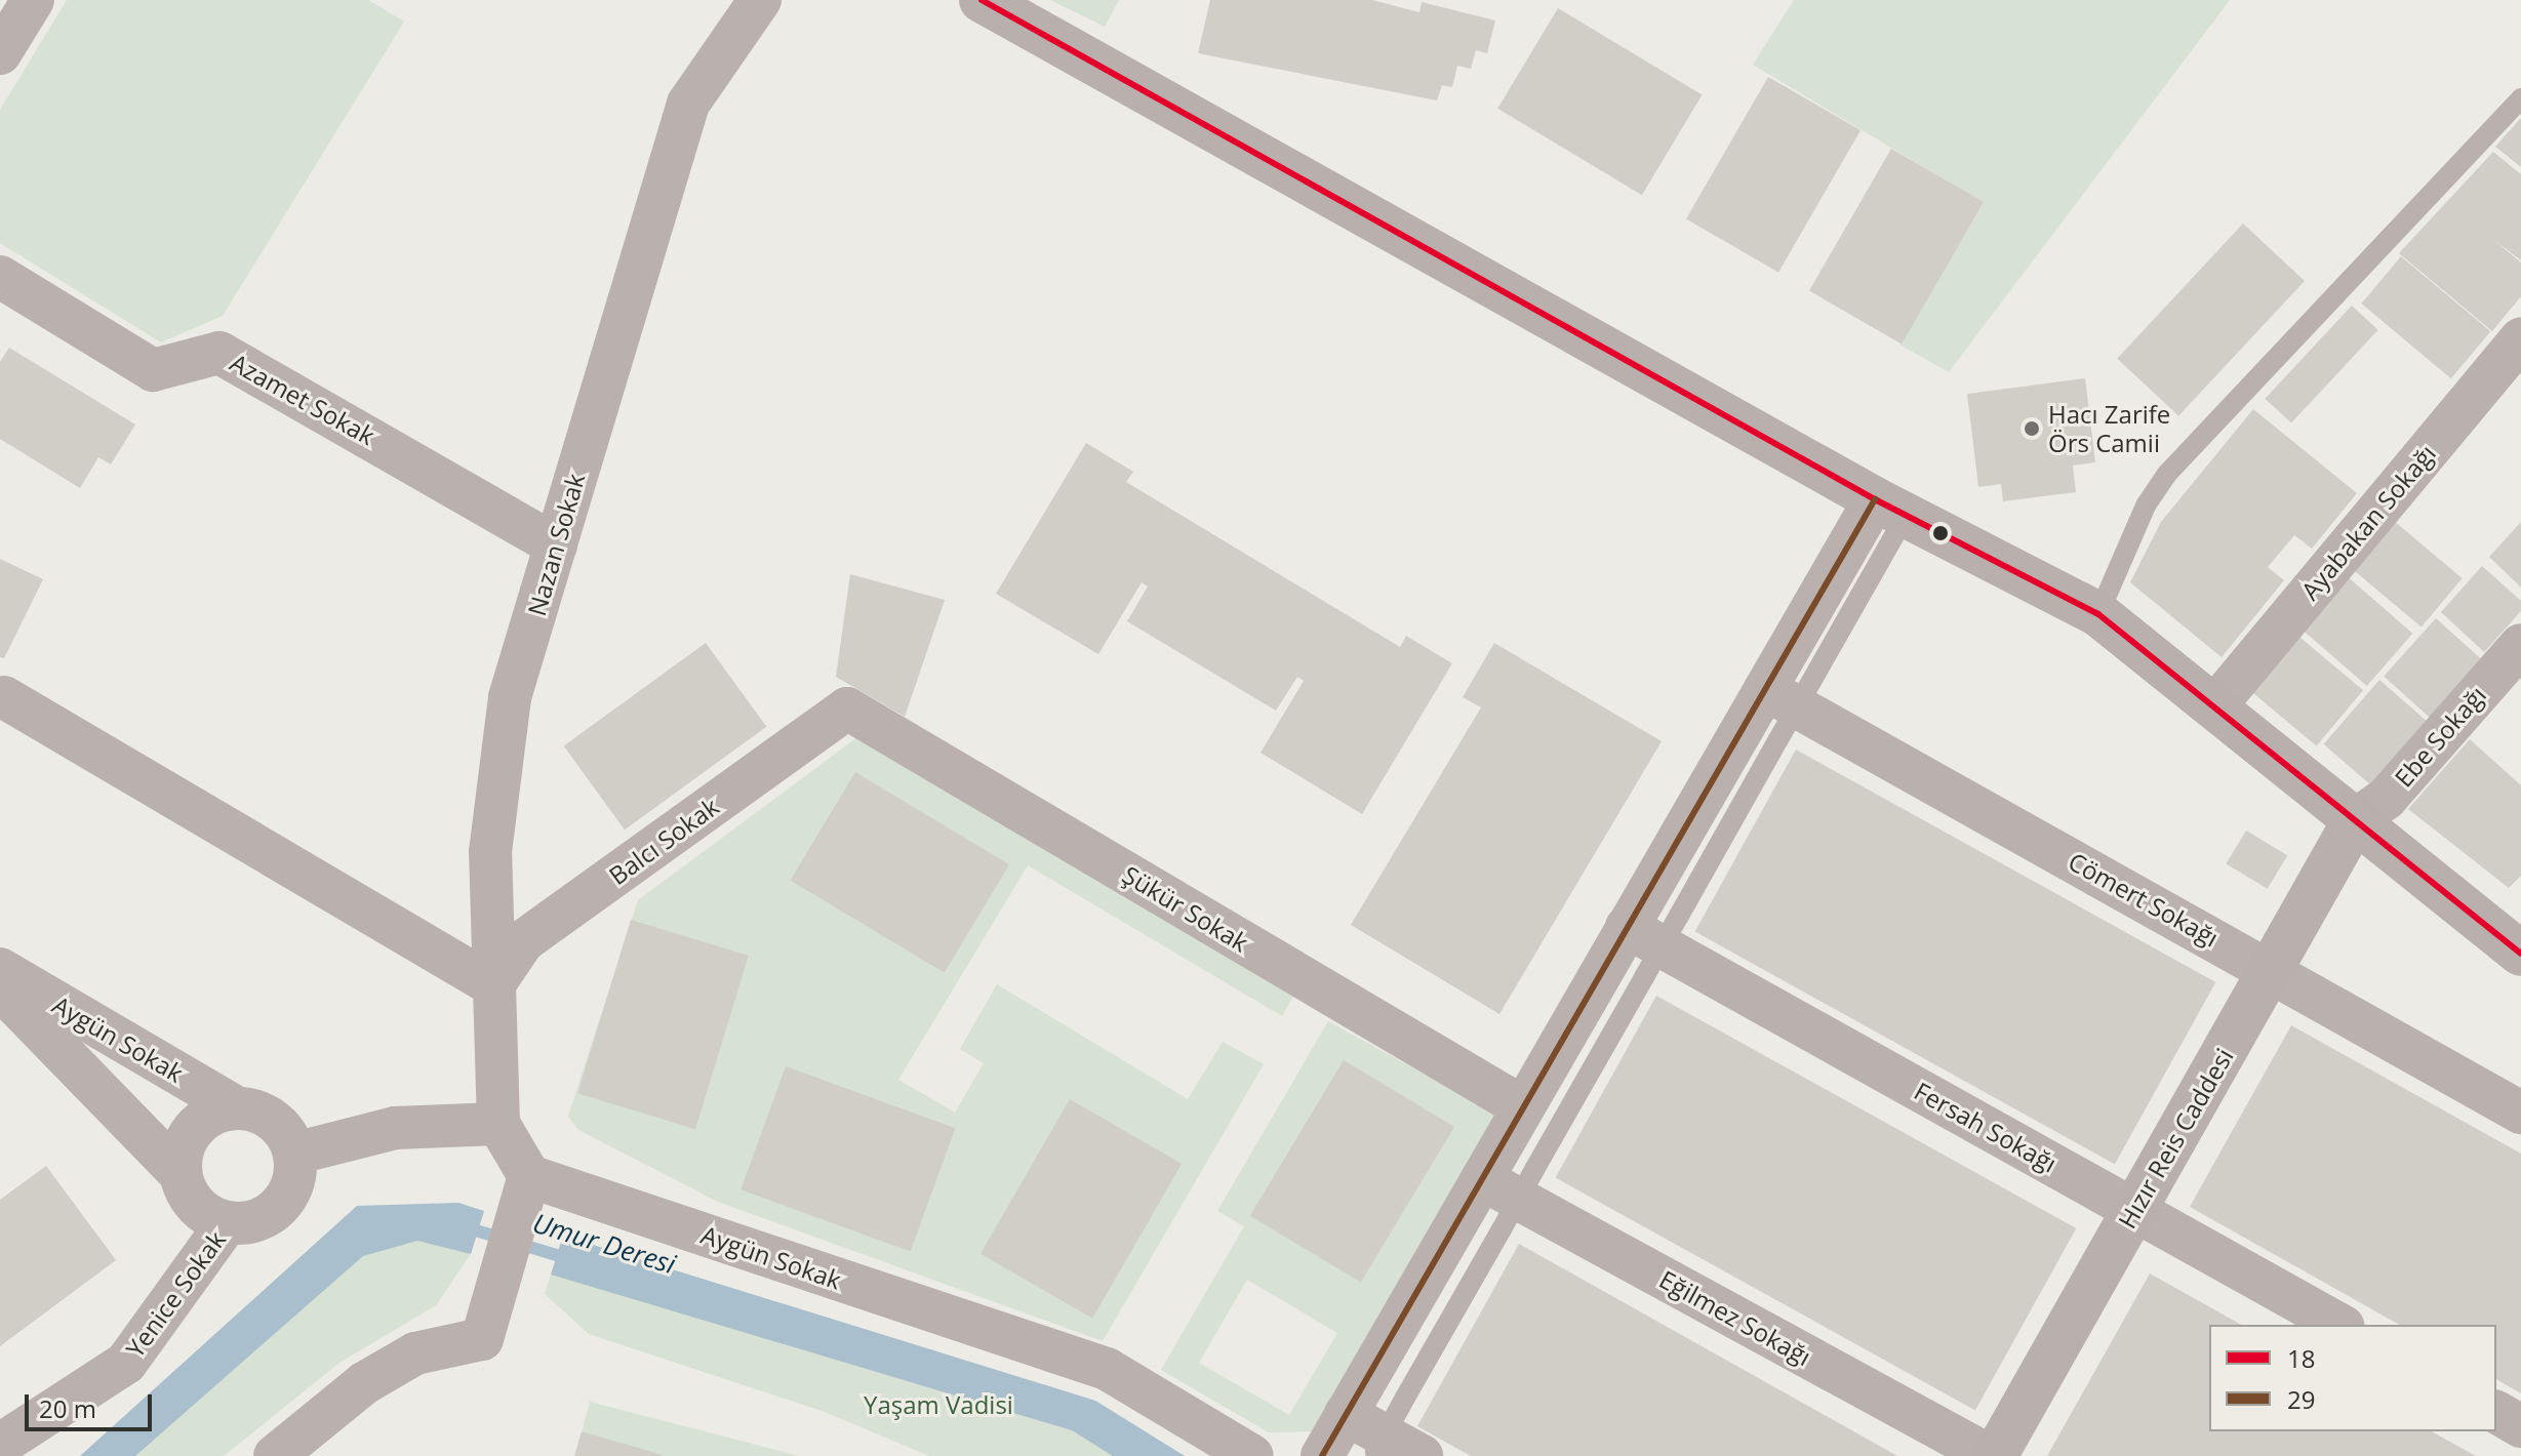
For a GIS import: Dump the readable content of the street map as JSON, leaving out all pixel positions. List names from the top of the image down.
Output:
{
  "streets": {
    "street": [
      "Azamet Sokak",
      "Ayabakan Sokağı",
      "Nazan Sokak",
      "Ebe Sokağı",
      "Balcı Sokak",
      "Cömert Sokağı",
      "Şükür Sokak",
      "Aygün Sokak",
      "Fersah Sokağı",
      "Hızır Reis Caddesi",
      "Yenice Sokak",
      "Eğilmez Sokağı"
    ]
  },
  "crossings": [
    ["Azamet Sokak", "Nazan Sokak"],
    ["Nazan Sokak", "Balcı Sokak"],
    ["Ebe Sokağı", "Hızır Reis Caddesi"],
    ["Balcı Sokak", "Şükür Sokak"],
    ["Cömert Sokağı", "Hızır Reis Caddesi"],
    ["Aygün Sokak", "Yenice Sokak"],
    ["Fersah Sokağı", "Hızır Reis Caddesi"],
    ["Hızır Reis Caddesi", "Eğilmez Sokağı"]
  ],
  "water": ["Umur Deresi"],
  "parks": ["Yaşam Vadisi"],
  "places": ["Hacı Zarife Örs Camii"],
  "lines": ["transit line 18", "transit line 29"],
  "legend": ["18", "29"],
  "scale_bar": "20 m"
}
